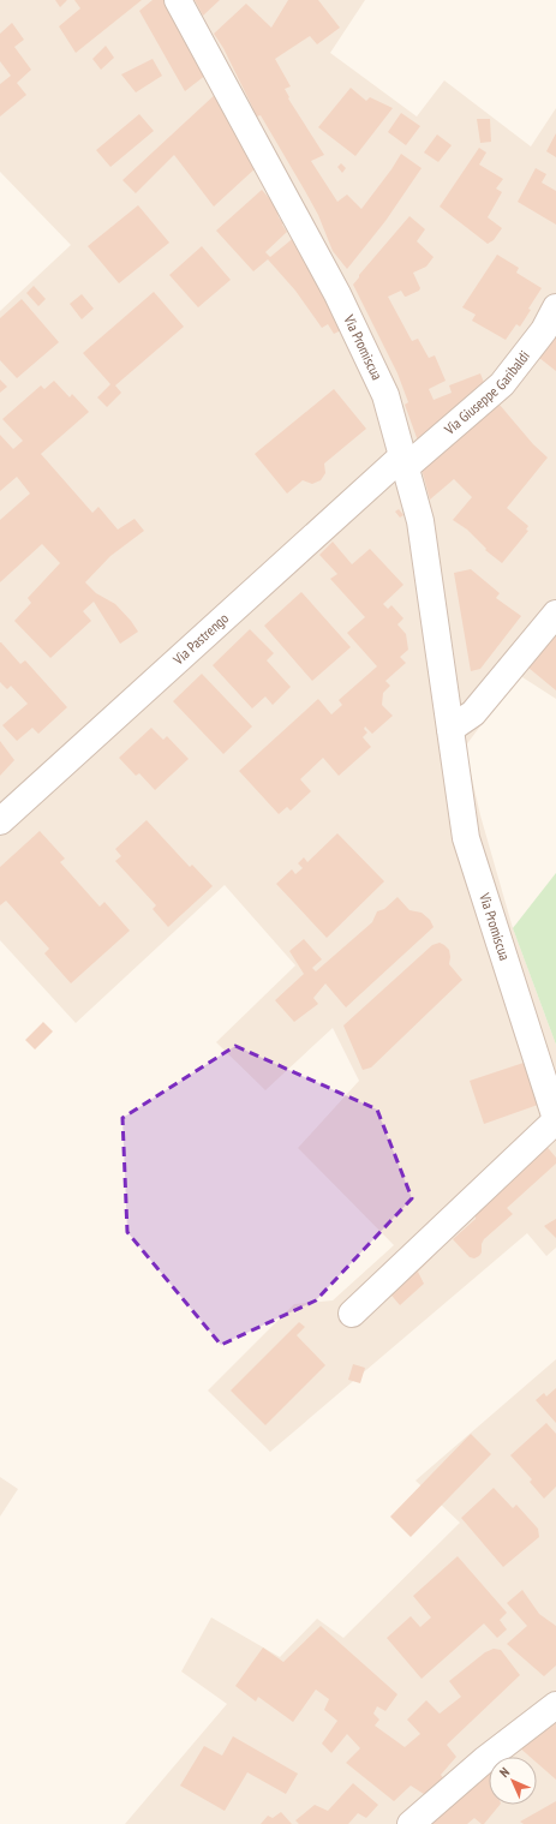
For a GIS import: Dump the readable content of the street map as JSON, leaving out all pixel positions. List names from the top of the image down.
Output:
{
  "streets": {
    "street": ["Via Promiscua", "Via Giuseppe Garibaldi", "Via Pastrengo"]
  },
  "crossings": [
    ["Via Promiscua", "Via Giuseppe Garibaldi"],
    ["Via Promiscua", "Via Pastrengo"],
    ["Via Giuseppe Garibaldi", "Via Pastrengo"]
  ],
  "north": "top left"
}
